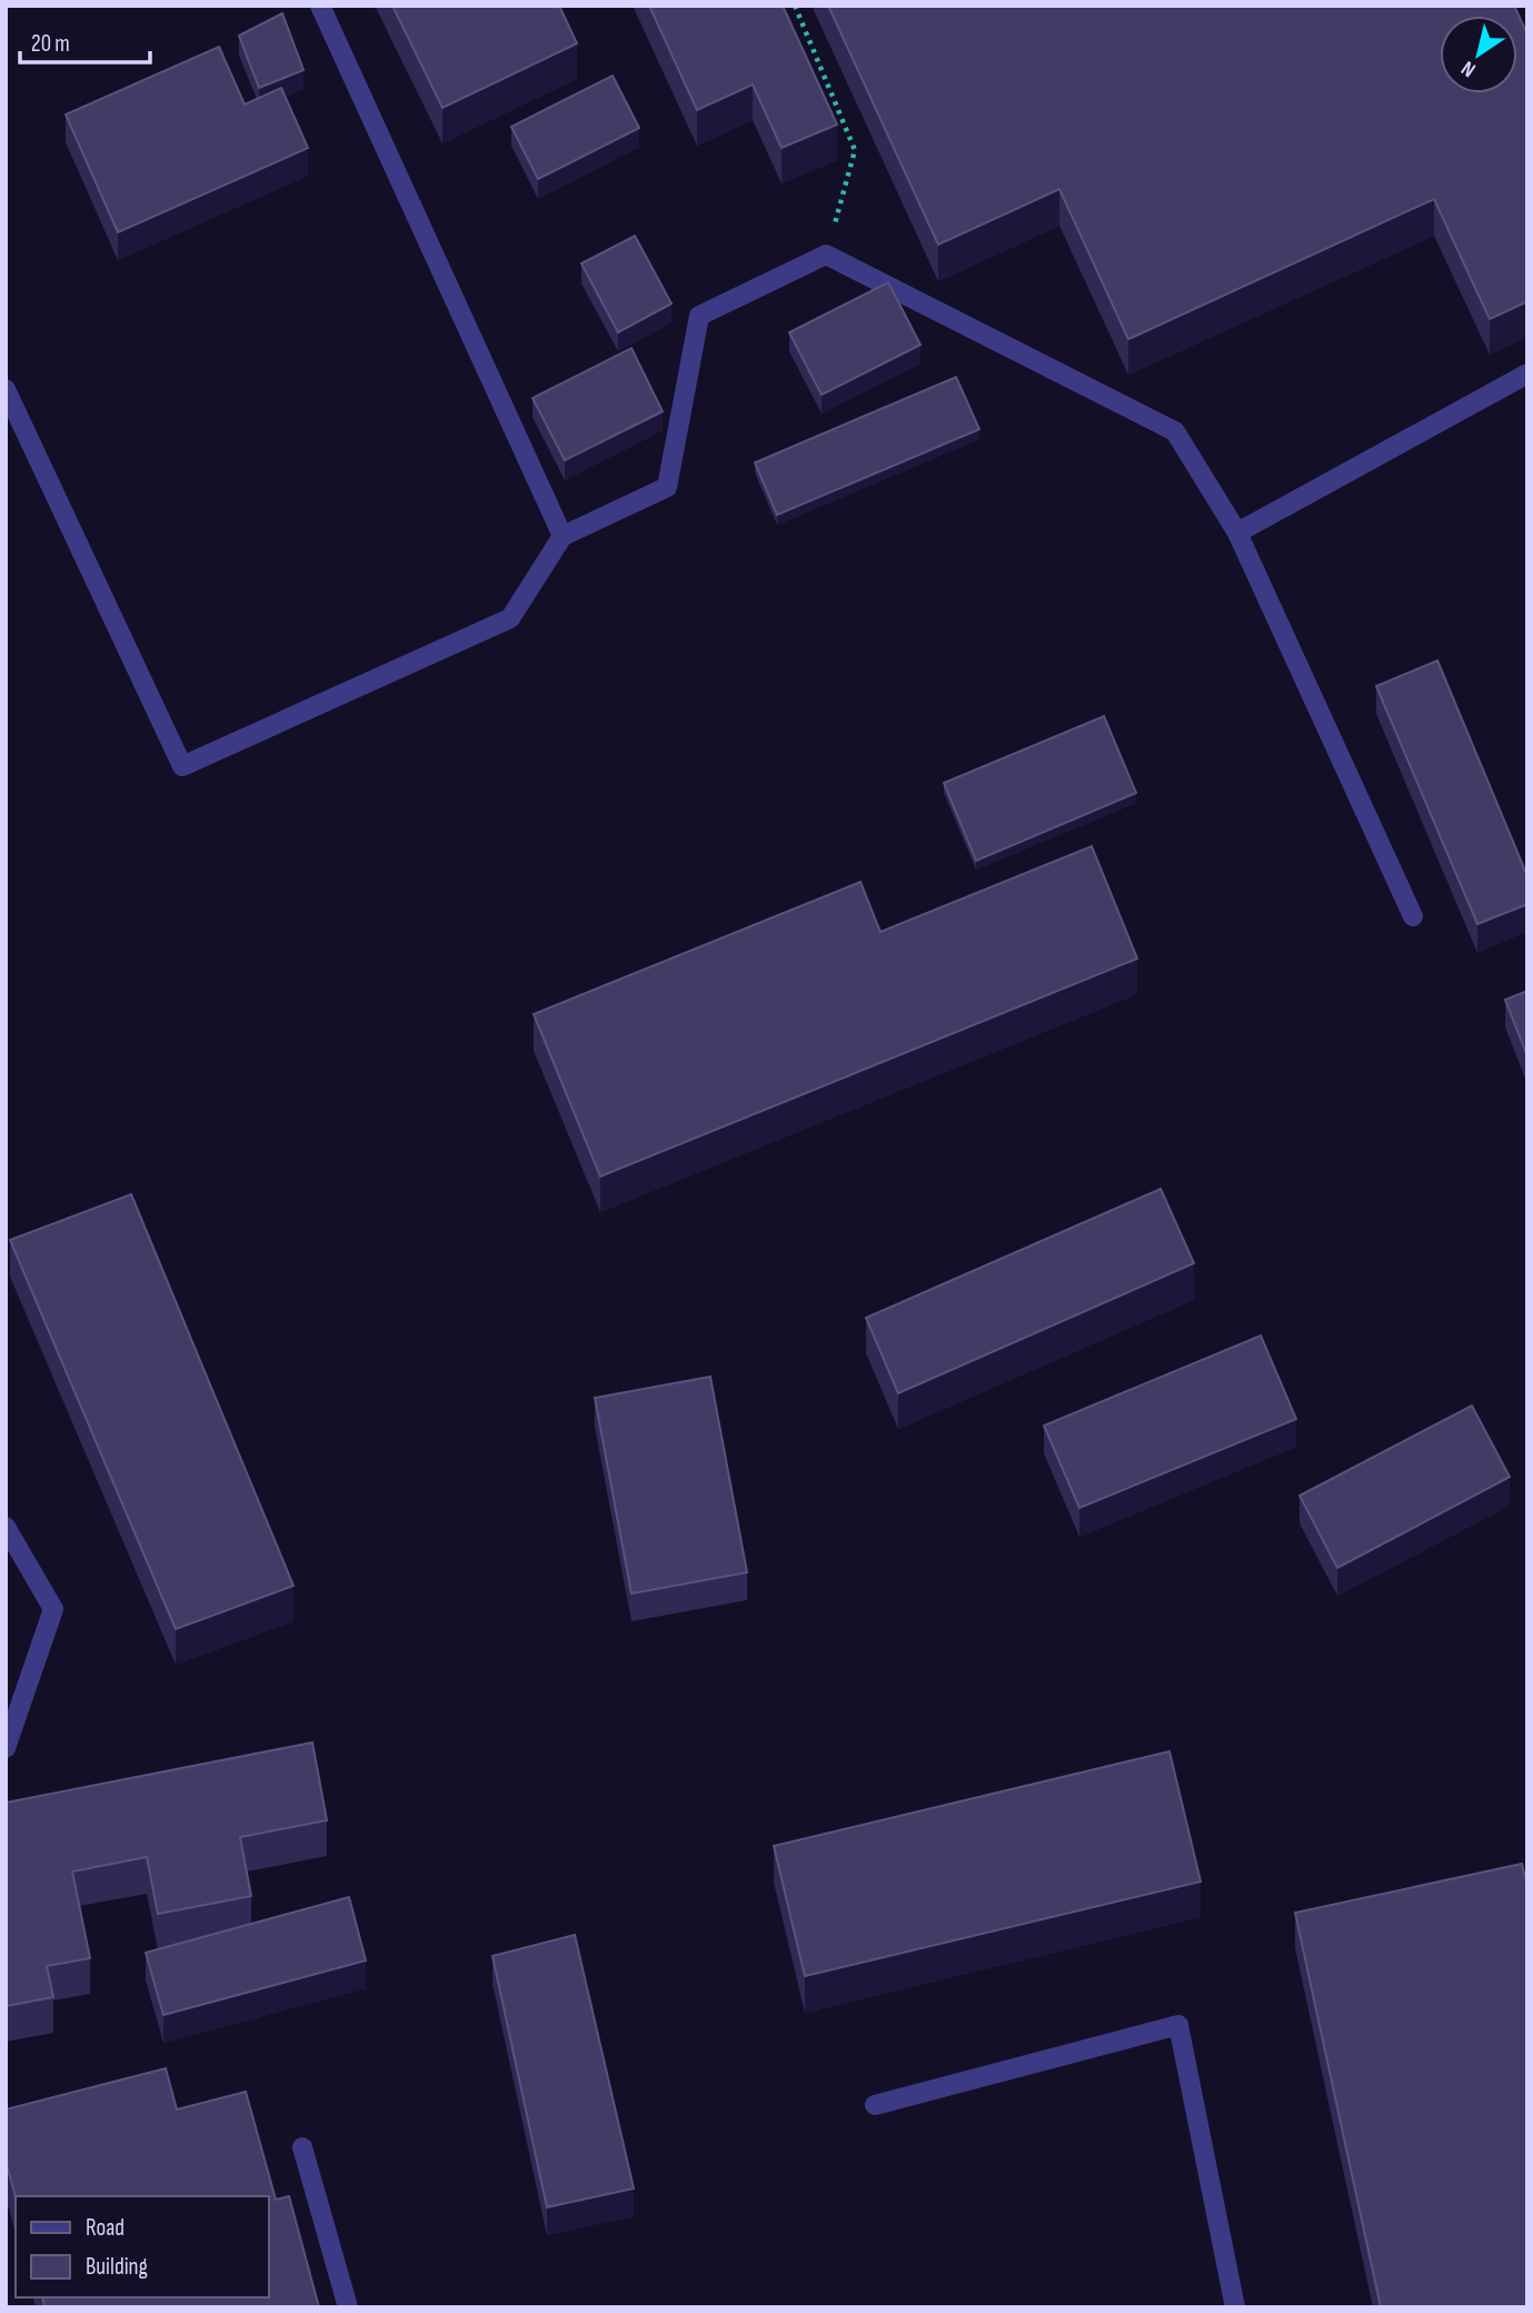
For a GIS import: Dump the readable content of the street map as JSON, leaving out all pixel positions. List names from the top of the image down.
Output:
{
  "legend": ["Road", "Building"],
  "scale_bar": "20 m",
  "north": "bottom left"
}
